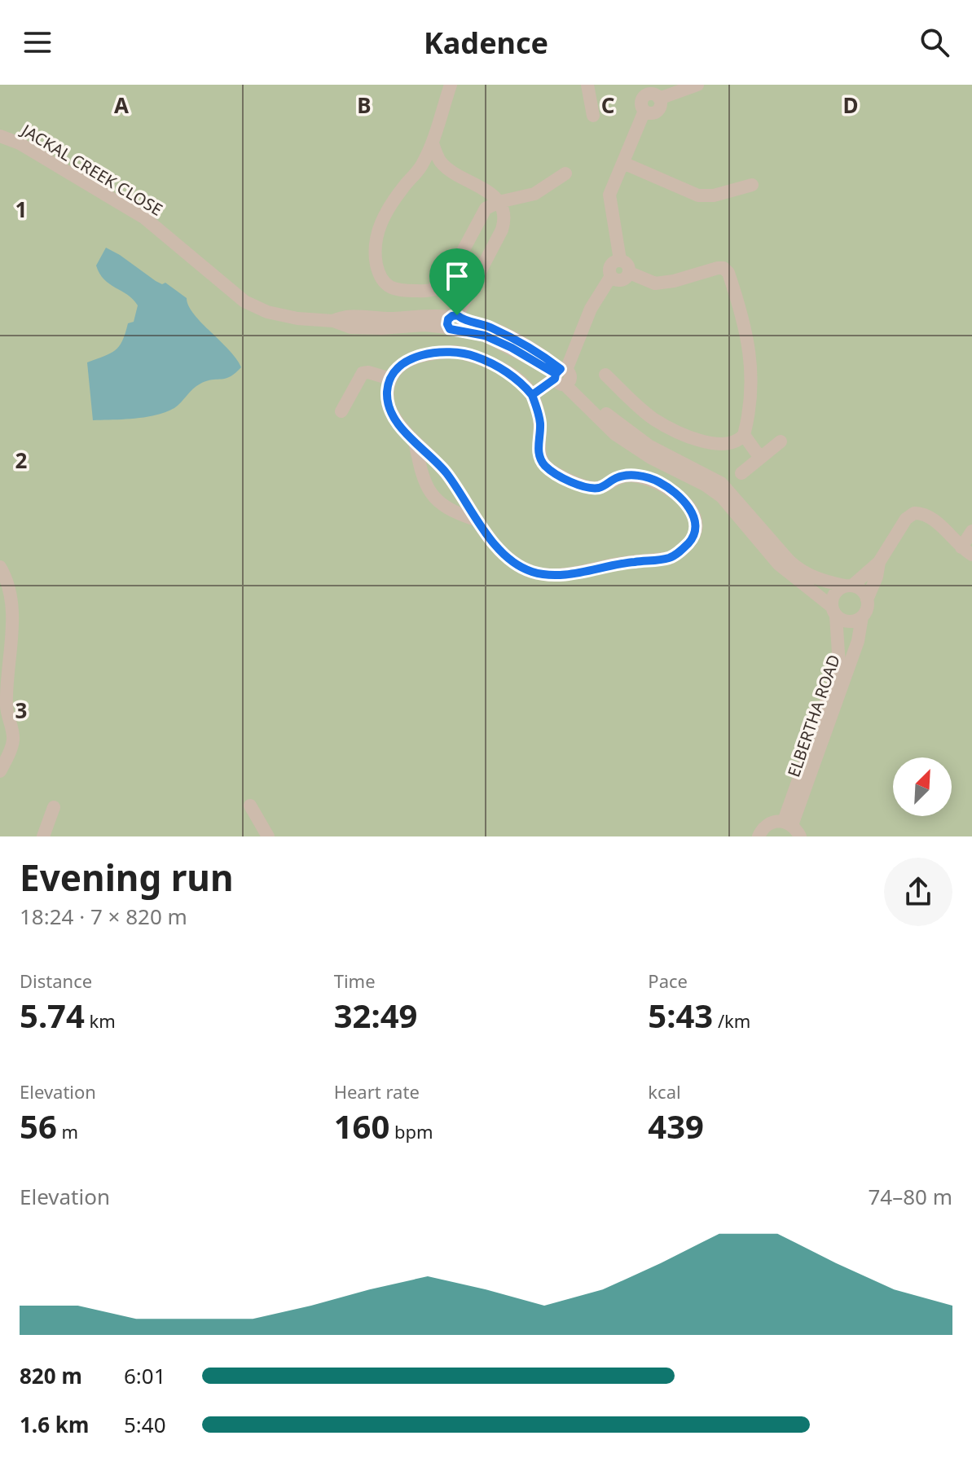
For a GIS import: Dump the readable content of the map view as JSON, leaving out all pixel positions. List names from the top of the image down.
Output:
{
  "streets": {
    "street": ["JACKAL CREEK CLOSE", "ELBERTHA ROAD"]
  },
  "crossings": [
    ["JACKAL CREEK CLOSE", "ELBERTHA ROAD"]
  ],
  "north": "top right",
  "page": {
    "header": "Kadence",
    "heading": ["Evening run", "18:24 · 7 × 820 m"],
    "stats": [
      ["Distance", "5.74 km"],
      ["Time", "32:49"],
      ["Pace", "5:43 /km"],
      ["Elevation", "56 m"],
      ["Heart rate", "160 bpm"],
      ["kcal", "439"]
    ],
    "chart": ["Elevation", "74–80 m"],
    "list": [
      {
        "name": "820 m",
        "note": "6:01"
      },
      {
        "name": "1.6 km",
        "note": "5:40"
      }
    ]
  },
  "grid": {
    "columns": [
      "A",
      "B",
      "C",
      "D"
    ],
    "rows": ["1", "2", "3"]
  }
}
